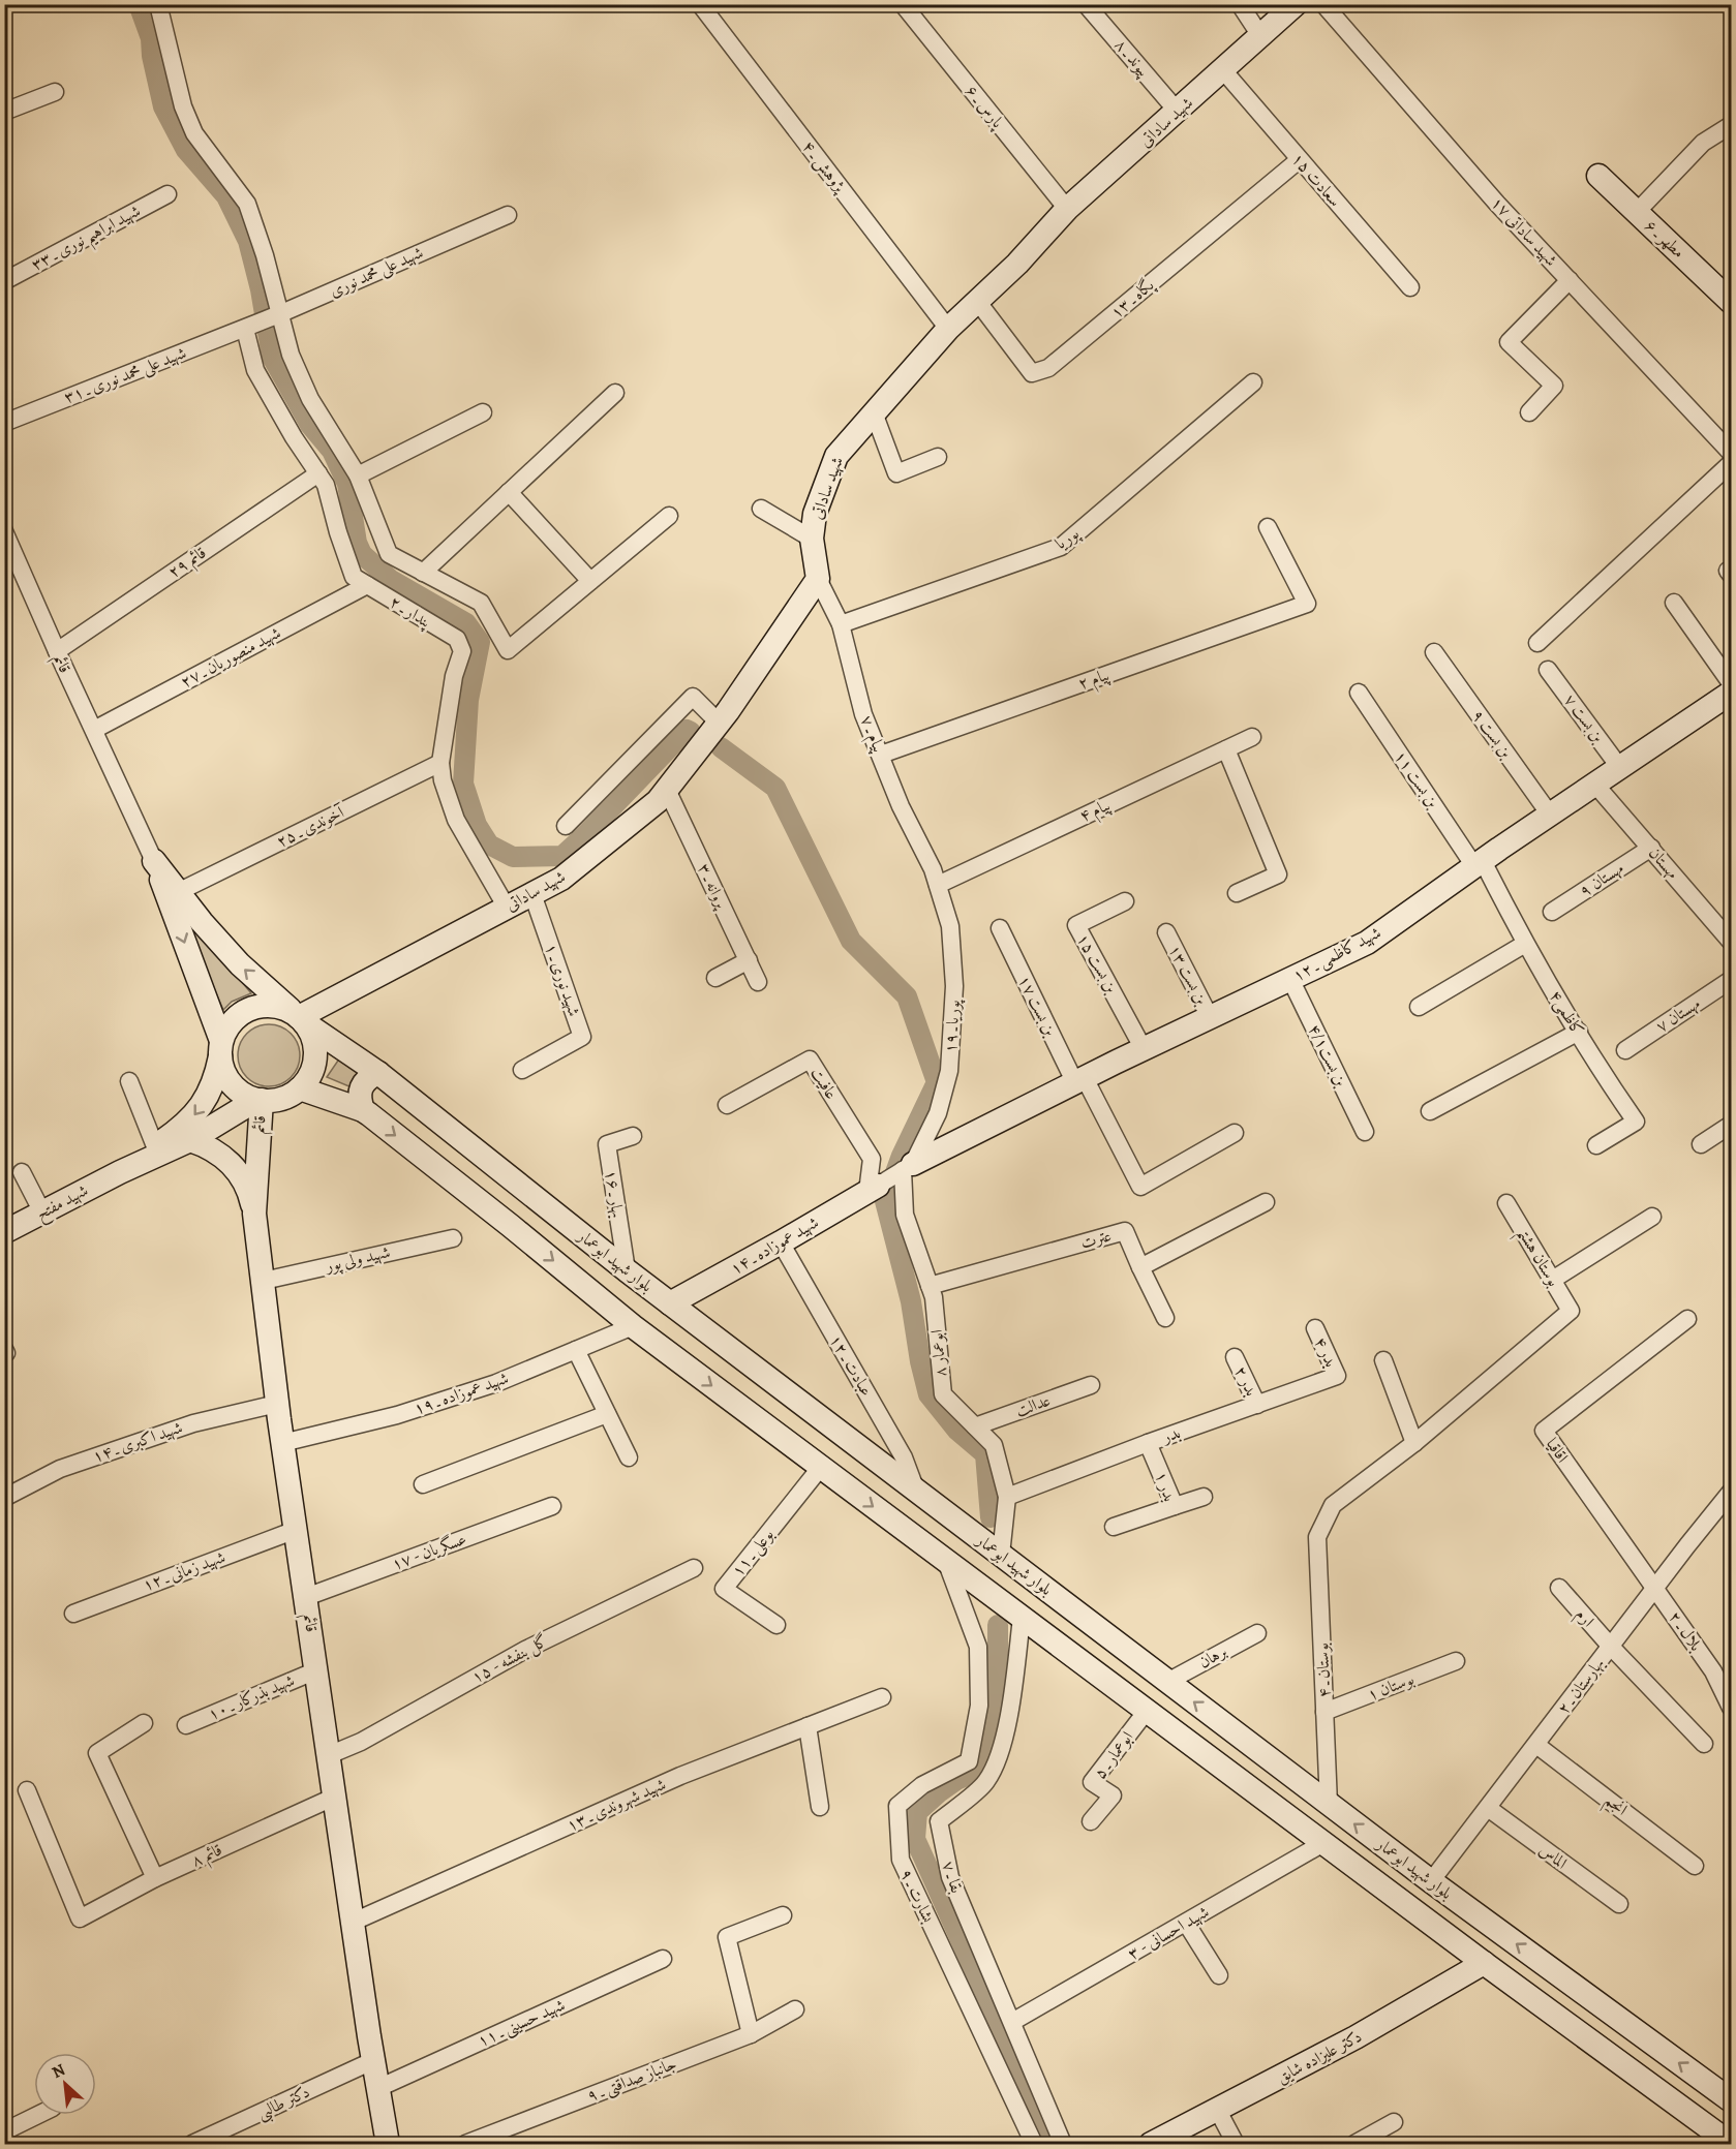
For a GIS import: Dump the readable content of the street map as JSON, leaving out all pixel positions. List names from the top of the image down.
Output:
{
  "streets": {
    "street": [
      "پیوند ـ ۸",
      "پارس ـ ۶",
      "شهید ساداتی",
      "پژوهش ـ ۴",
      "سعادت ۱۵",
      "شهید ساداتی ۱۷",
      "شهید ابراهیم نوری ـ ۳۳",
      "مطهر ـ ۶",
      "شهید علی محمد نوری",
      "پگاه ـ ۱۳",
      "شهید علی محمد نوری ـ ۳۱",
      "پوریا",
      "قائم ۲۹",
      "پندار ـ ۲",
      "شهید منصوریان ـ ۲۷",
      "قائم",
      "پیام ۲",
      "بن بست ۷",
      "پیام ـ ۷",
      "بن بست ۹",
      "بن بست ۱۱",
      "پیام ۴",
      "آخوندی ـ ۲۵",
      "مهستان",
      "مهستان ۹",
      "پروانه ـ ۳",
      "شهید کاظمی ـ ۱۲",
      "بن بست ۱۵",
      "بن بست ۱۳",
      "شهید نوری ـ ۱",
      "بن بست ۱۷",
      "کاظمی۴",
      "مهستان ۷",
      "پوریا ـ ۱۹",
      "بن بست۴/۱",
      "عافیت",
      "بهار ـ ۱۶",
      "شهید مفتح",
      "عترت",
      "شهید عموزاده ـ ۱۴",
      "بوستان هشتم",
      "شهید ولی پور",
      "بلوار شهید ابوعمار",
      "بدر ۴",
      "ابوعمار ۸",
      "عبادت ـ ۱۲",
      "بدر ۲",
      "شهید عموزاده ـ ۱۹",
      "عدالت",
      "بدر",
      "شهید اکبری ـ ۱۴",
      "اقاقیا",
      "بدر ۱",
      "عسگریان - ۱۷",
      "بوعلی ـ ۱۱",
      "شهید زمانی ـ ۱۲",
      "ارم",
      "بلال ـ ۲",
      "برهان",
      "گل بنفشه - ۱۵",
      "بوستان ـ ۴",
      "بهارستان ـ ۲",
      "بوستان ۱",
      "شهید بذرکار ـ ۱۰",
      "ابوعمار ـ ۵",
      "شهید شهروندی ـ ۱۳",
      "انجم",
      "قائم ۸",
      "الماس",
      "بقا ـ ۷",
      "بشارت ـ ۹",
      "شهید احسانی - ۳",
      "شهید حسینی ـ ۱۱",
      "دکتر علیزاده شایق",
      "جانباز صداقتی ـ ۹",
      "دکتر طالبی"
    ]
  },
  "crossings": [
    ["پیوند ـ ۸", "شهید ساداتی"],
    ["پارس ـ ۶", "شهید ساداتی"],
    ["شهید ساداتی", "پژوهش ـ ۴"],
    ["شهید ساداتی", "سعادت ۱۵"],
    ["شهید ساداتی", "پگاه ـ ۱۳"],
    ["شهید ساداتی", "پندار ـ ۲"],
    ["شهید ساداتی", "قائم"],
    ["شهید ساداتی", "پیام ـ ۷"],
    ["شهید ساداتی", "پروانه ـ ۳"],
    ["شهید ساداتی", "شهید نوری ـ ۱"],
    ["شهید ساداتی", "بلوار شهید ابوعمار"],
    ["سعادت ۱۵", "پگاه ـ ۱۳"],
    ["شهید علی محمد نوری", "شهید علی محمد نوری ـ ۳۱"],
    ["شهید علی محمد نوری", "پندار ـ ۲"],
    ["شهید علی محمد نوری ـ ۳۱", "پندار ـ ۲"],
    ["پوریا", "پیام ـ ۷"],
    ["قائم ۲۹", "پندار ـ ۲"],
    ["قائم ۲۹", "قائم"],
    ["پندار ـ ۲", "شهید منصوریان ـ ۲۷"],
    ["پندار ـ ۲", "آخوندی ـ ۲۵"],
    ["شهید منصوریان ـ ۲۷", "قائم"],
    ["قائم", "شهید ولی پور"],
    ["قائم", "بلوار شهید ابوعمار"],
    ["قائم", "شهید عموزاده ـ ۱۹"],
    ["قائم", "شهید اکبری ـ ۱۴"],
    ["قائم", "عسگریان - ۱۷"],
    ["قائم", "شهید زمانی ـ ۱۲"],
    ["قائم", "گل بنفشه - ۱۵"],
    ["قائم", "شهید بذرکار ـ ۱۰"],
    ["قائم", "شهید شهروندی ـ ۱۳"],
    ["قائم", "قائم ۸"],
    ["قائم", "شهید حسینی ـ ۱۱"],
    ["قائم", "دکتر طالبی"],
    ["پیام ۲", "پیام ـ ۷"],
    ["بن بست ۷", "شهید کاظمی ـ ۱۲"],
    ["پیام ـ ۷", "پیام ۴"],
    ["پیام ـ ۷", "پوریا ـ ۱۹"],
    ["بن بست ۹", "شهید کاظمی ـ ۱۲"],
    ["بن بست ۱۱", "شهید کاظمی ـ ۱۲"],
    ["بن بست ۱۱", "کاظمی۴"],
    ["پیام ۴", "پوریا ـ ۱۹"],
    ["مهستان", "مهستان ۹"],
    ["مهستان", "شهید کاظمی ـ ۱۲"],
    ["شهید کاظمی ـ ۱۲", "بن بست ۱۵"],
    ["شهید کاظمی ـ ۱۲", "بن بست ۱۳"],
    ["شهید کاظمی ـ ۱۲", "بن بست ۱۷"],
    ["شهید کاظمی ـ ۱۲", "کاظمی۴"],
    ["شهید کاظمی ـ ۱۲", "پوریا ـ ۱۹"],
    ["شهید کاظمی ـ ۱۲", "بن بست۴/۱"],
    ["شهید کاظمی ـ ۱۲", "ابوعمار ۸"],
    ["پوریا ـ ۱۹", "ابوعمار ۸"],
    ["عافیت", "شهید عموزاده ـ ۱۴"],
    ["بهار ـ ۱۶", "بلوار شهید ابوعمار"],
    ["عترت", "ابوعمار ۸"],
    ["شهید عموزاده ـ ۱۴", "بلوار شهید ابوعمار"],
    ["شهید عموزاده ـ ۱۴", "عبادت ـ ۱۲"],
    ["بوستان هشتم", "بوستان ـ ۴"],
    ["بلوار شهید ابوعمار", "ابوعمار ۸"],
    ["بلوار شهید ابوعمار", "عبادت ـ ۱۲"],
    ["بلوار شهید ابوعمار", "شهید عموزاده ـ ۱۹"],
    ["بلوار شهید ابوعمار", "بوعلی ـ ۱۱"],
    ["بلوار شهید ابوعمار", "برهان"],
    ["بلوار شهید ابوعمار", "بوستان ـ ۴"],
    ["بلوار شهید ابوعمار", "بهارستان ـ ۲"],
    ["بلوار شهید ابوعمار", "ابوعمار ـ ۵"],
    ["بلوار شهید ابوعمار", "بقا ـ ۷"],
    ["بلوار شهید ابوعمار", "بشارت ـ ۹"],
    ["بلوار شهید ابوعمار", "شهید احسانی - ۳"],
    ["بلوار شهید ابوعمار", "دکتر علیزاده شایق"],
    ["بدر ۴", "بدر"],
    ["ابوعمار ۸", "عدالت"],
    ["ابوعمار ۸", "بدر"],
    ["بدر ۲", "بدر"],
    ["بدر", "بدر ۱"],
    ["اقاقیا", "بلال ـ ۲"],
    ["اقاقیا", "بهارستان ـ ۲"],
    ["ارم", "بهارستان ـ ۲"],
    ["بلال ـ ۲", "بهارستان ـ ۲"],
    ["بوستان ـ ۴", "بوستان ۱"],
    ["بهارستان ـ ۲", "انجم"],
    ["بهارستان ـ ۲", "الماس"],
    ["بقا ـ ۷", "شهید احسانی - ۳"]
  ],
  "north": "top left"
}
